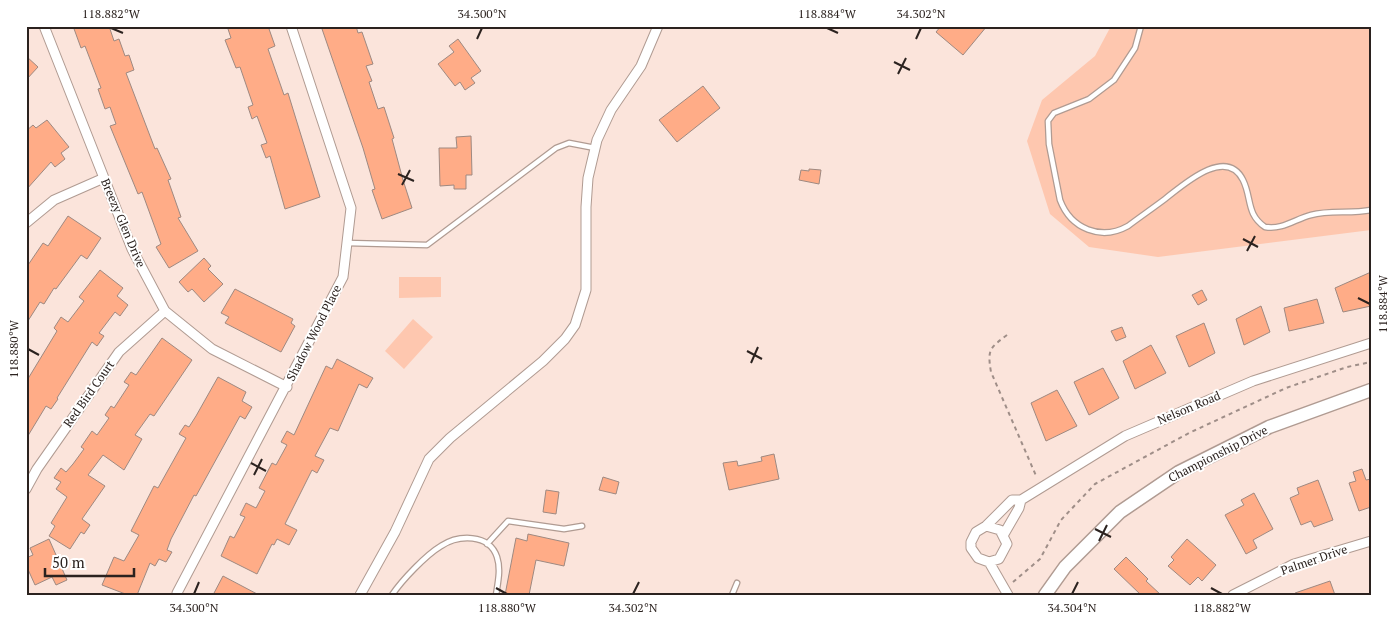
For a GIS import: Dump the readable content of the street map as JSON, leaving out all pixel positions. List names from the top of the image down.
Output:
{
  "streets": {
    "street": [
      "Breezy Glen Drive",
      "Shadow Wood Place",
      "Red Bird Court",
      "Nelson Road",
      "Championship Drive",
      "Palmer Drive"
    ]
  },
  "crossings": [
    ["Breezy Glen Drive", "Shadow Wood Place"],
    ["Breezy Glen Drive", "Red Bird Court"]
  ],
  "scale_bar": "50 m",
  "coordinates": [
    "118.882°W",
    "34.300°N",
    "118.884°W",
    "34.302°N",
    "118.880°W",
    "34.304°N"
  ]
}
